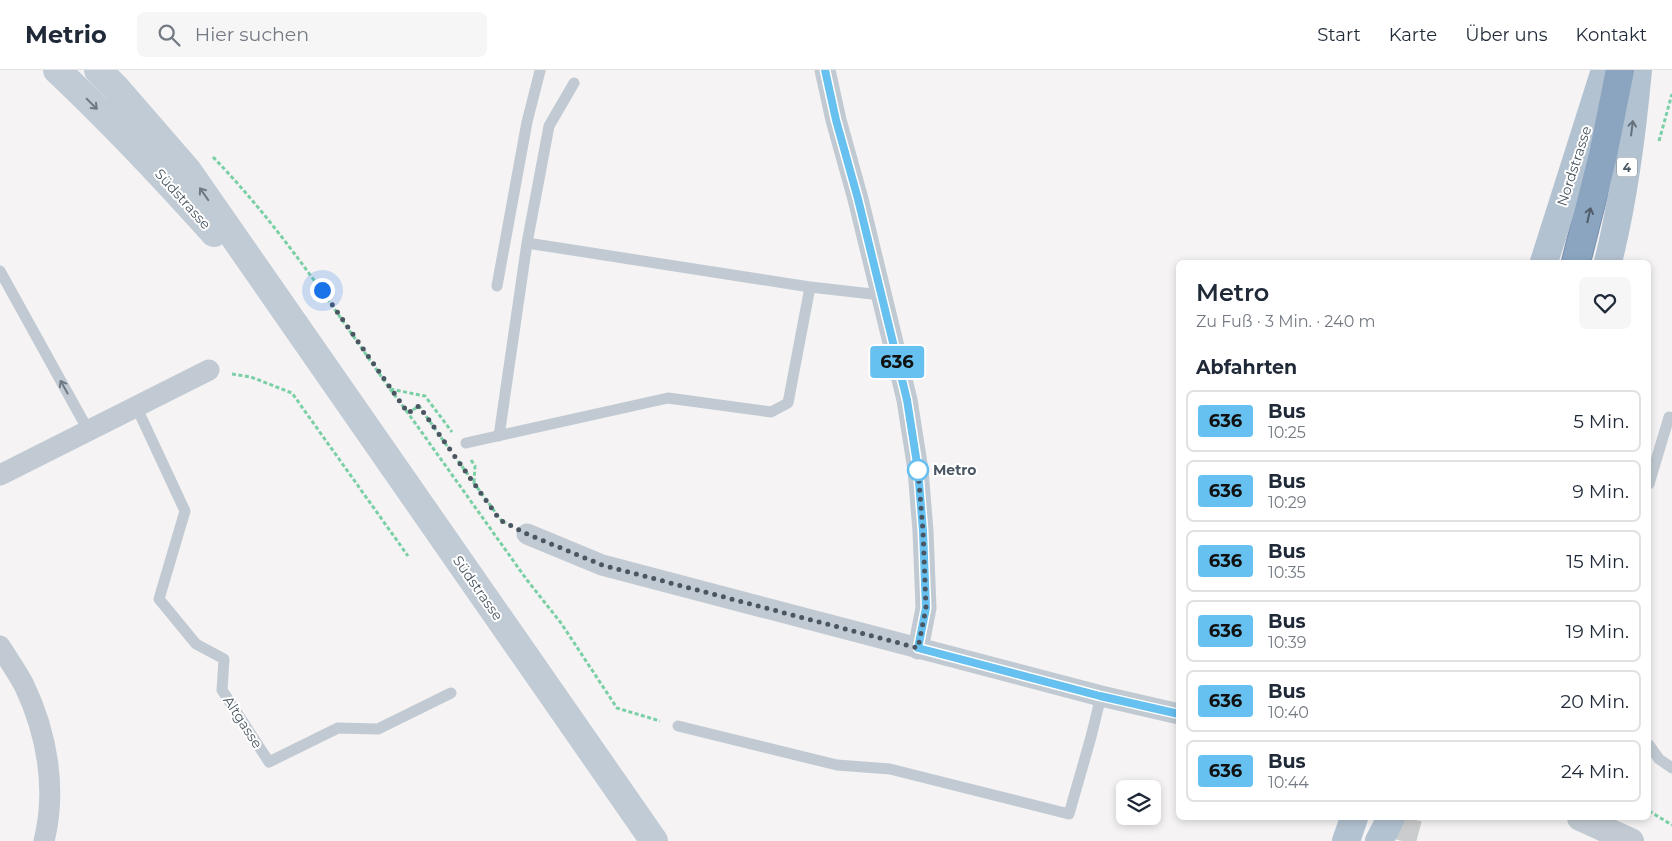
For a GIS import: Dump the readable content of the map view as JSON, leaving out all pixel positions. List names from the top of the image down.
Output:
{
  "streets": {
    "main road": ["Nordstrasse", "4", "Südstrasse"],
    "lane": ["Altgasse"]
  },
  "places": ["Metro"],
  "lines": ["bus line 636"],
  "page": {
    "header": "Metrio",
    "search": "Hier suchen",
    "nav": [
      "Start",
      "Karte",
      "Über uns",
      "Kontakt"
    ],
    "on_map": "636",
    "heading": [
      ["Metro", "Zu Fuß · 3 Min. · 240 m"],
      "Abfahrten"
    ],
    "list": [
      {
        "mark": "636",
        "name": "Bus",
        "note": "10:25",
        "value": "5 Min."
      },
      {
        "mark": "636",
        "name": "Bus",
        "note": "10:29",
        "value": "9 Min."
      },
      {
        "mark": "636",
        "name": "Bus",
        "note": "10:35",
        "value": "15 Min."
      },
      {
        "mark": "636",
        "name": "Bus",
        "note": "10:39",
        "value": "19 Min."
      },
      {
        "mark": "636",
        "name": "Bus",
        "note": "10:40",
        "value": "20 Min."
      },
      {
        "mark": "636",
        "name": "Bus",
        "note": "10:44",
        "value": "24 Min."
      }
    ]
  }
}
